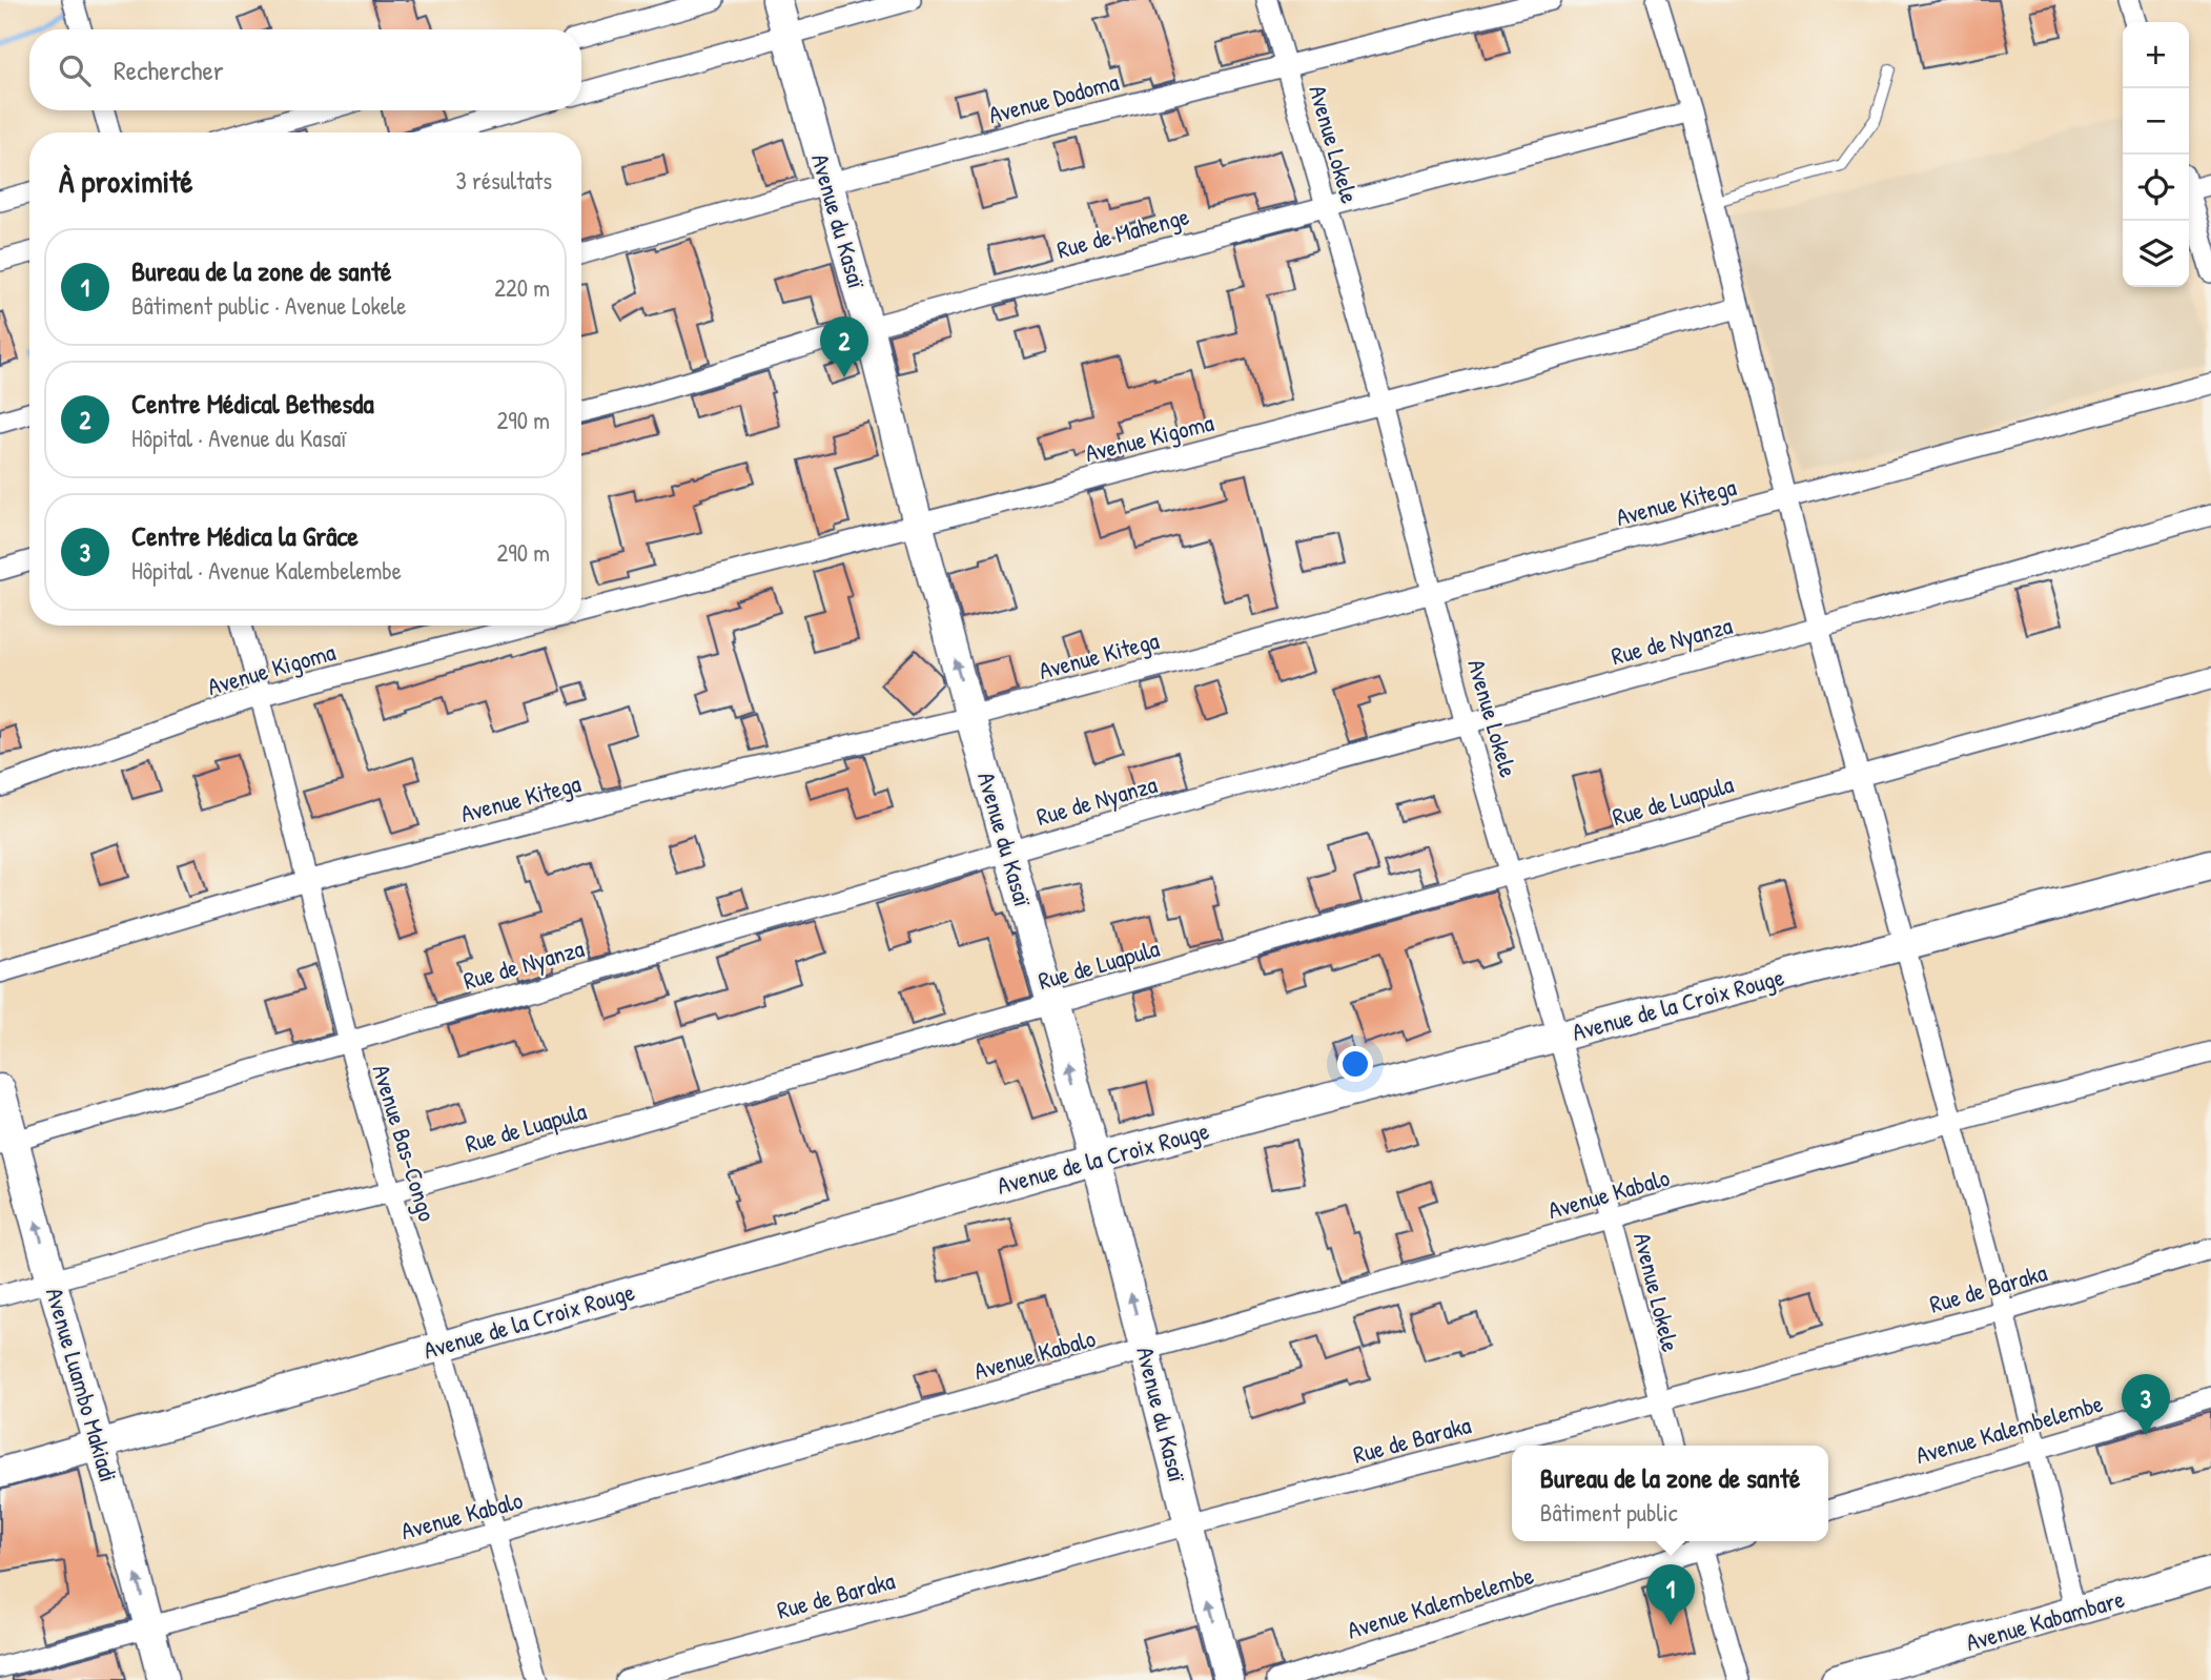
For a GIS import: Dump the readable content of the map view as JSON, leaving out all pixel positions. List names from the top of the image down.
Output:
{
  "streets": {
    "street": [
      "Avenue Dodoma",
      "Avenue Lokele",
      "Avenue du Kasaï",
      "Rue de Mahenge",
      "Avenue Kigoma",
      "Avenue Kitega",
      "Rue de Nyanza",
      "Rue de Luapula",
      "Avenue de la Croix Rouge",
      "Avenue Bas-Congo",
      "Avenue Kabalo",
      "Rue de Baraka",
      "Avenue Luambo Makiadi",
      "Avenue Kalembelembe",
      "Avenue Kabambare"
    ]
  },
  "crossings": [
    ["Avenue Dodoma", "Avenue Lokele"],
    ["Avenue Dodoma", "Avenue du Kasaï"],
    ["Avenue Lokele", "Rue de Mahenge"],
    ["Avenue Lokele", "Avenue Kigoma"],
    ["Avenue Lokele", "Avenue Kitega"],
    ["Avenue Lokele", "Rue de Nyanza"],
    ["Avenue Lokele", "Rue de Luapula"],
    ["Avenue Lokele", "Avenue de la Croix Rouge"],
    ["Avenue Lokele", "Avenue Kabalo"],
    ["Avenue Lokele", "Rue de Baraka"],
    ["Avenue du Kasaï", "Rue de Mahenge"],
    ["Avenue du Kasaï", "Avenue Kigoma"],
    ["Avenue du Kasaï", "Avenue Kitega"],
    ["Avenue du Kasaï", "Rue de Nyanza"],
    ["Avenue du Kasaï", "Rue de Luapula"],
    ["Avenue du Kasaï", "Avenue de la Croix Rouge"],
    ["Avenue du Kasaï", "Avenue Kabalo"],
    ["Avenue du Kasaï", "Rue de Baraka"],
    ["Avenue Kigoma", "Avenue Bas-Congo"],
    ["Avenue Kitega", "Avenue Bas-Congo"],
    ["Rue de Nyanza", "Avenue Bas-Congo"],
    ["Rue de Nyanza", "Avenue Luambo Makiadi"],
    ["Rue de Luapula", "Avenue Bas-Congo"],
    ["Rue de Luapula", "Avenue Luambo Makiadi"],
    ["Avenue de la Croix Rouge", "Avenue Bas-Congo"],
    ["Avenue de la Croix Rouge", "Avenue Luambo Makiadi"],
    ["Avenue Bas-Congo", "Avenue Kabalo"],
    ["Avenue Kabalo", "Avenue Luambo Makiadi"]
  ],
  "one_way": ["Avenue du Kasaï", "Avenue Luambo Makiadi"],
  "page": {
    "map_buttons": ["+", "−"],
    "search": "Rechercher",
    "heading": ["À proximité", "3 résultats"],
    "list": [
      {
        "mark": "1",
        "name": "Bureau de la zone de santé",
        "note": "Bâtiment public · Avenue Lokele",
        "value": "220 m"
      },
      {
        "mark": "2",
        "name": "Centre Médical Bethesda",
        "note": "Hôpital · Avenue du Kasaï",
        "value": "290 m"
      },
      {
        "mark": "3",
        "name": "Centre Médica la Grâce",
        "note": "Hôpital · Avenue Kalembelembe",
        "value": "290 m"
      }
    ],
    "pins": ["2", "3", "1"],
    "popup": ["Bureau de la zone de santé", "Bâtiment public"]
  }
}
